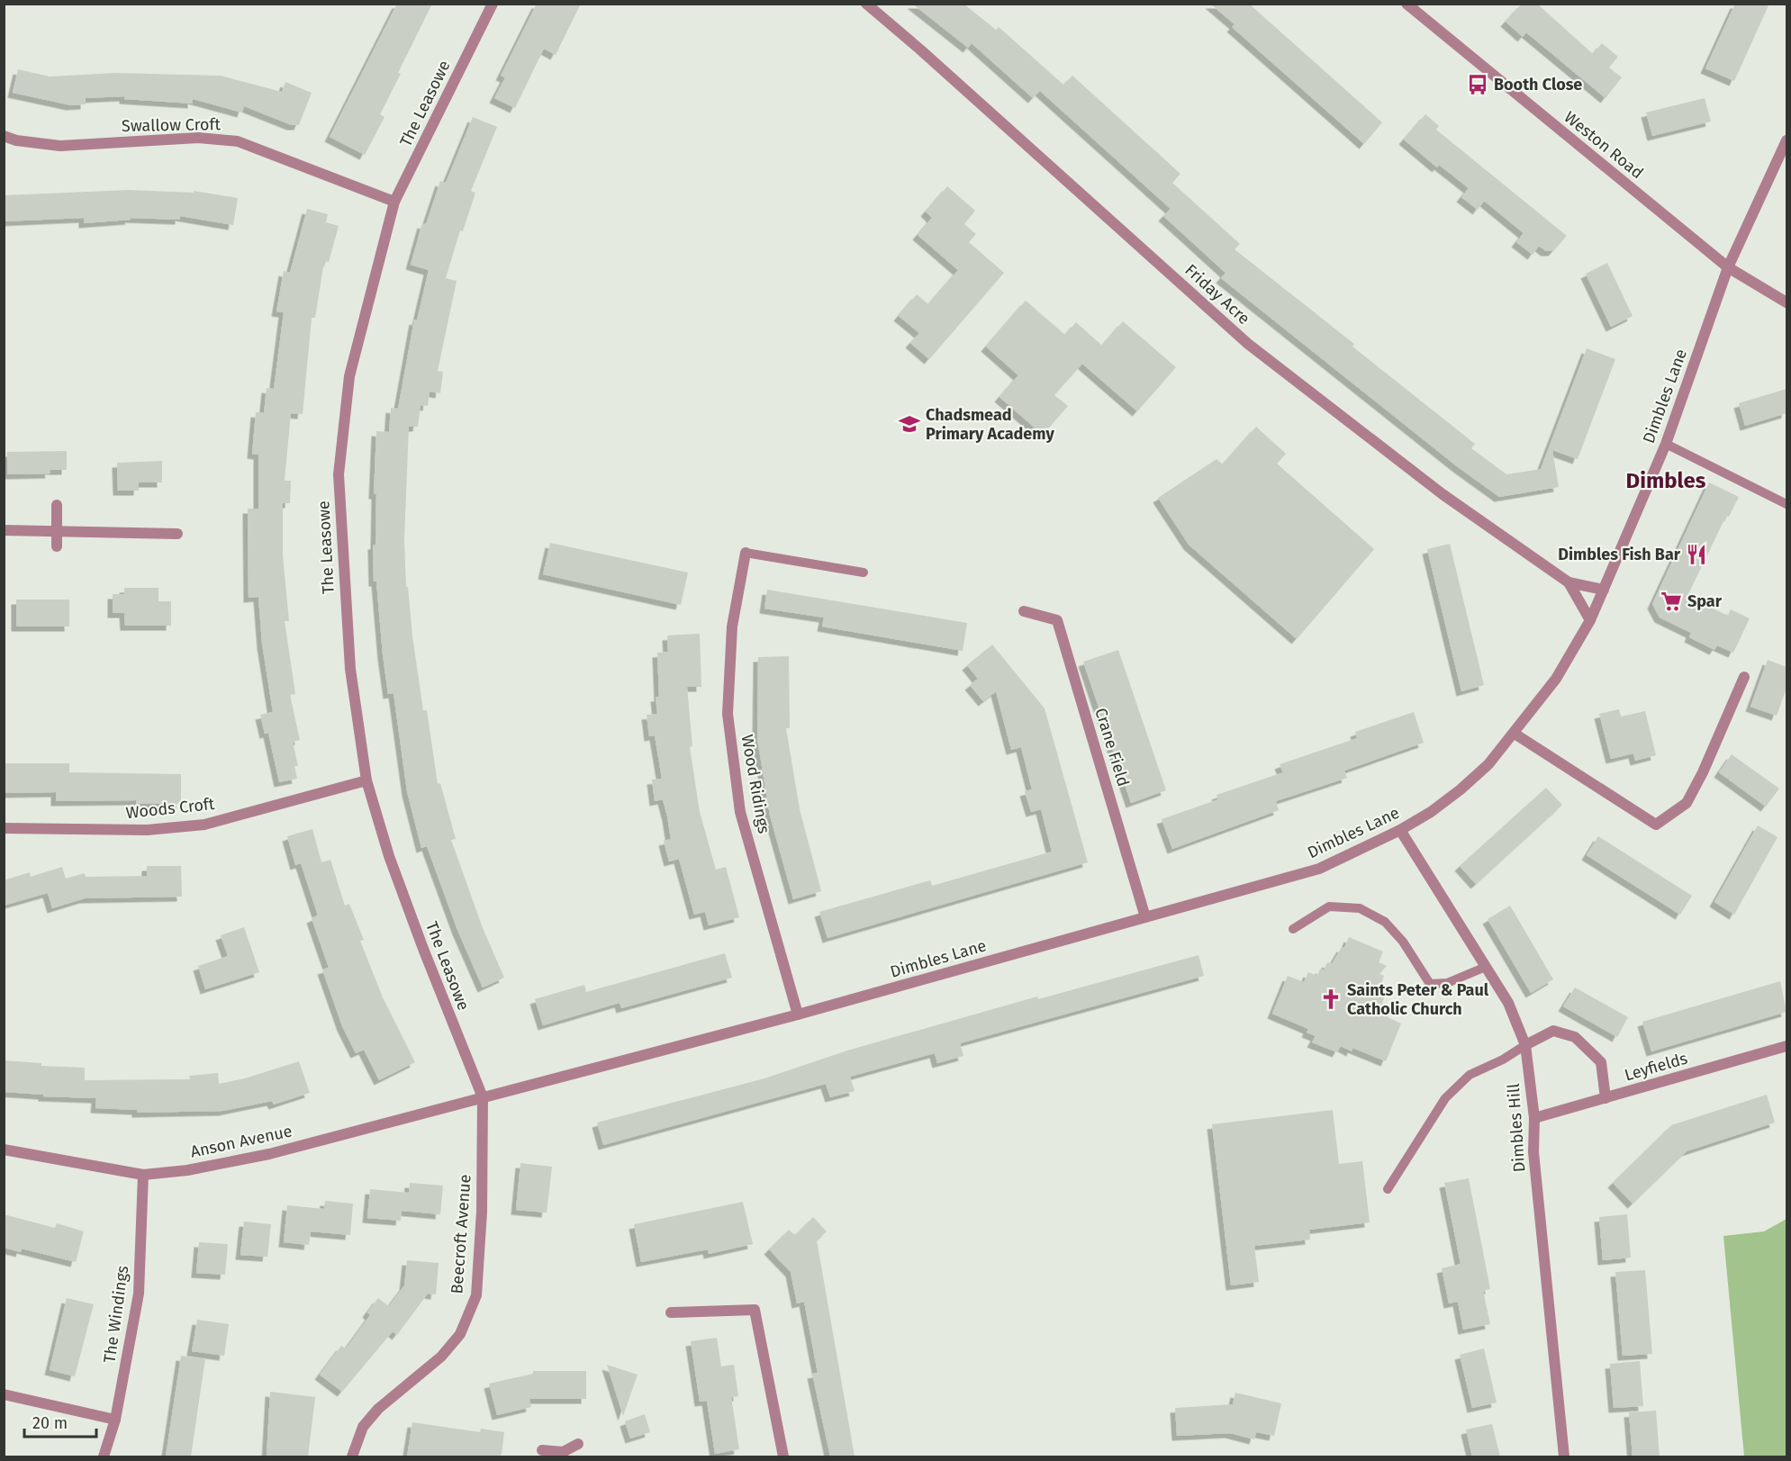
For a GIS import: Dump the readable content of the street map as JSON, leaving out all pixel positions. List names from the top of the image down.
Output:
{
  "streets": {
    "street": [
      "The Leasowe",
      "Swallow Croft",
      "Weston Road",
      "Friday Acre",
      "Dimbles Lane",
      "Crane Field",
      "Wood Ridings",
      "Woods Croft",
      "Leyfields",
      "Dimbles Hill",
      "Anson Avenue",
      "Beecroft Avenue",
      "The Windings"
    ]
  },
  "crossings": [
    ["The Leasowe", "Swallow Croft"],
    ["The Leasowe", "Dimbles Lane"],
    ["The Leasowe", "Woods Croft"],
    ["The Leasowe", "Anson Avenue"],
    ["The Leasowe", "Beecroft Avenue"],
    ["Weston Road", "Dimbles Lane"],
    ["Friday Acre", "Dimbles Lane"],
    ["Dimbles Lane", "Crane Field"],
    ["Dimbles Lane", "Wood Ridings"],
    ["Dimbles Lane", "Dimbles Hill"],
    ["Dimbles Lane", "Anson Avenue"],
    ["Dimbles Lane", "Beecroft Avenue"],
    ["Leyfields", "Dimbles Hill"],
    ["Anson Avenue", "Beecroft Avenue"],
    ["Anson Avenue", "The Windings"]
  ],
  "districts": ["Dimbles"],
  "places": {
    "bus stop": ["Booth Close"],
    "school or university": ["Chadsmead Primary Academy"],
    "restaurant": ["Dimbles Fish Bar"],
    "supermarket": ["Spar"],
    "church": ["Saints Peter & Paul Catholic Church"]
  },
  "scale_bar": "20 m"
}
